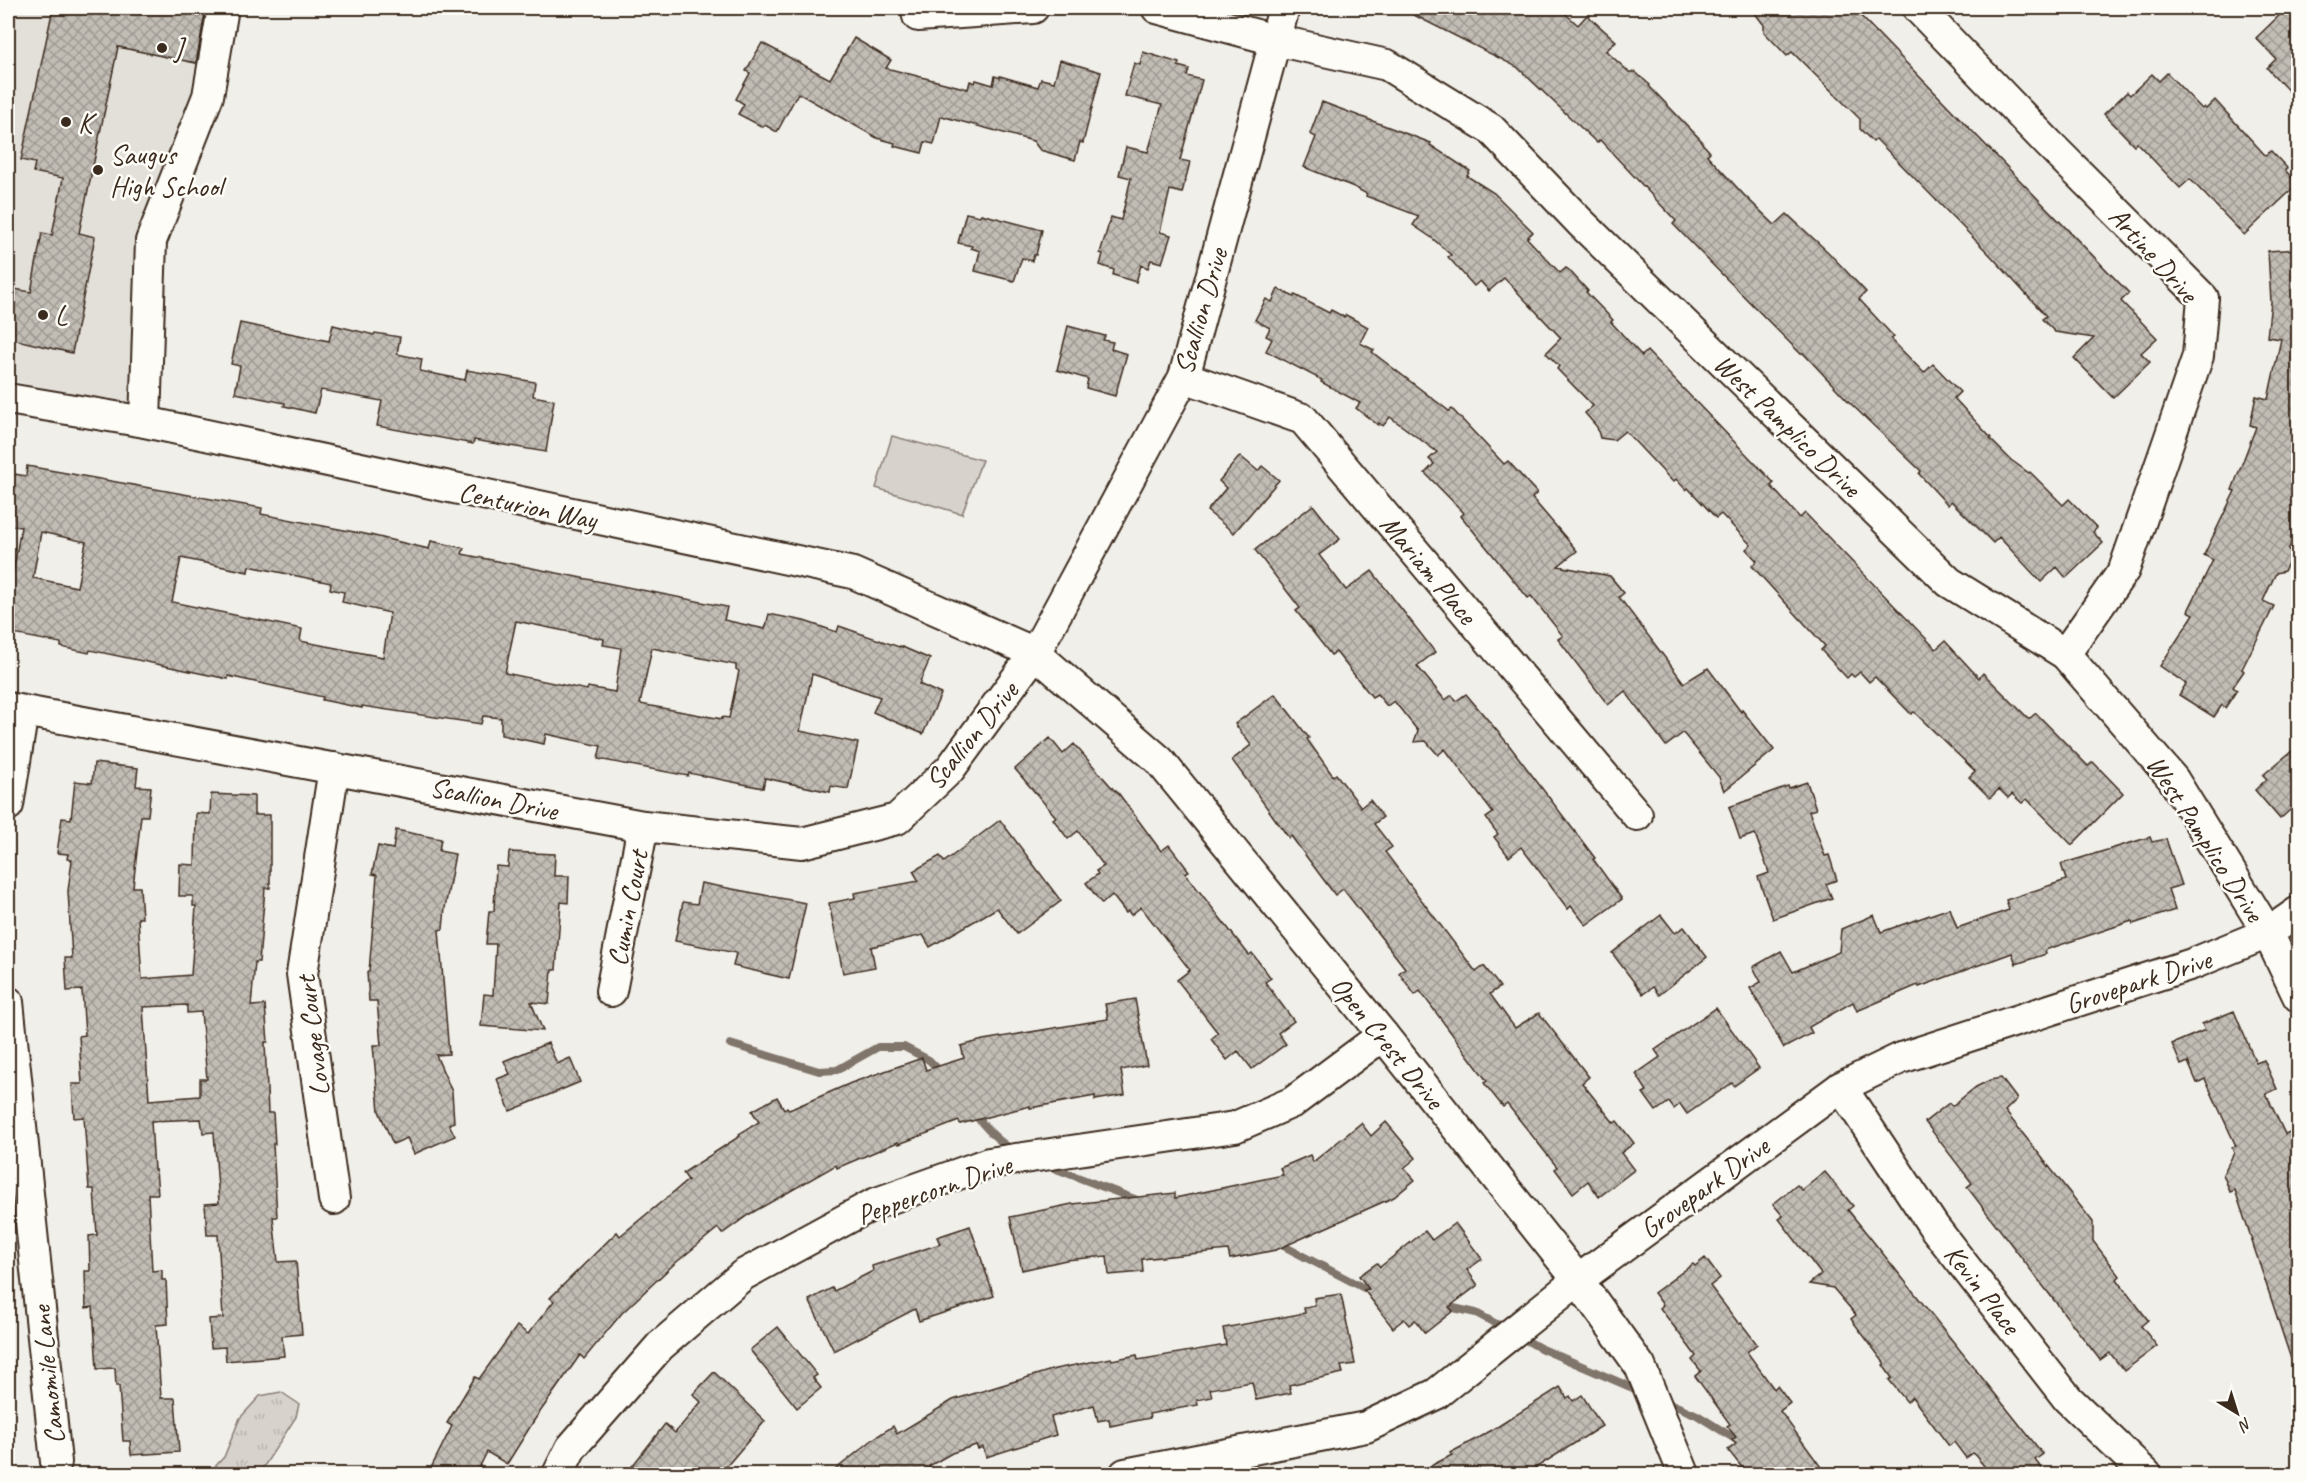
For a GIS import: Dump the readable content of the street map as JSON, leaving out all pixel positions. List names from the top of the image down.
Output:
{
  "streets": {
    "street": [
      "Artine Drive",
      "Scallion Drive",
      "West Pamplico Drive",
      "Centurion Way",
      "Mariam Place",
      "Cumin Court",
      "Grovepark Drive",
      "Lovage Court",
      "Open Crest Drive",
      "Peppercorn Drive",
      "Kevin Place",
      "Camomile Lane"
    ]
  },
  "crossings": [
    ["Artine Drive", "West Pamplico Drive"],
    ["Scallion Drive", "West Pamplico Drive"],
    ["Scallion Drive", "Centurion Way"],
    ["Scallion Drive", "Mariam Place"],
    ["Scallion Drive", "Cumin Court"],
    ["Scallion Drive", "Lovage Court"],
    ["Scallion Drive", "Open Crest Drive"],
    ["West Pamplico Drive", "Grovepark Drive"],
    ["Centurion Way", "Open Crest Drive"],
    ["Grovepark Drive", "Open Crest Drive"],
    ["Grovepark Drive", "Kevin Place"],
    ["Open Crest Drive", "Peppercorn Drive"]
  ],
  "places": [
    "J",
    "K",
    "Saugus High School",
    "L"
  ],
  "north": "bottom right"
}
